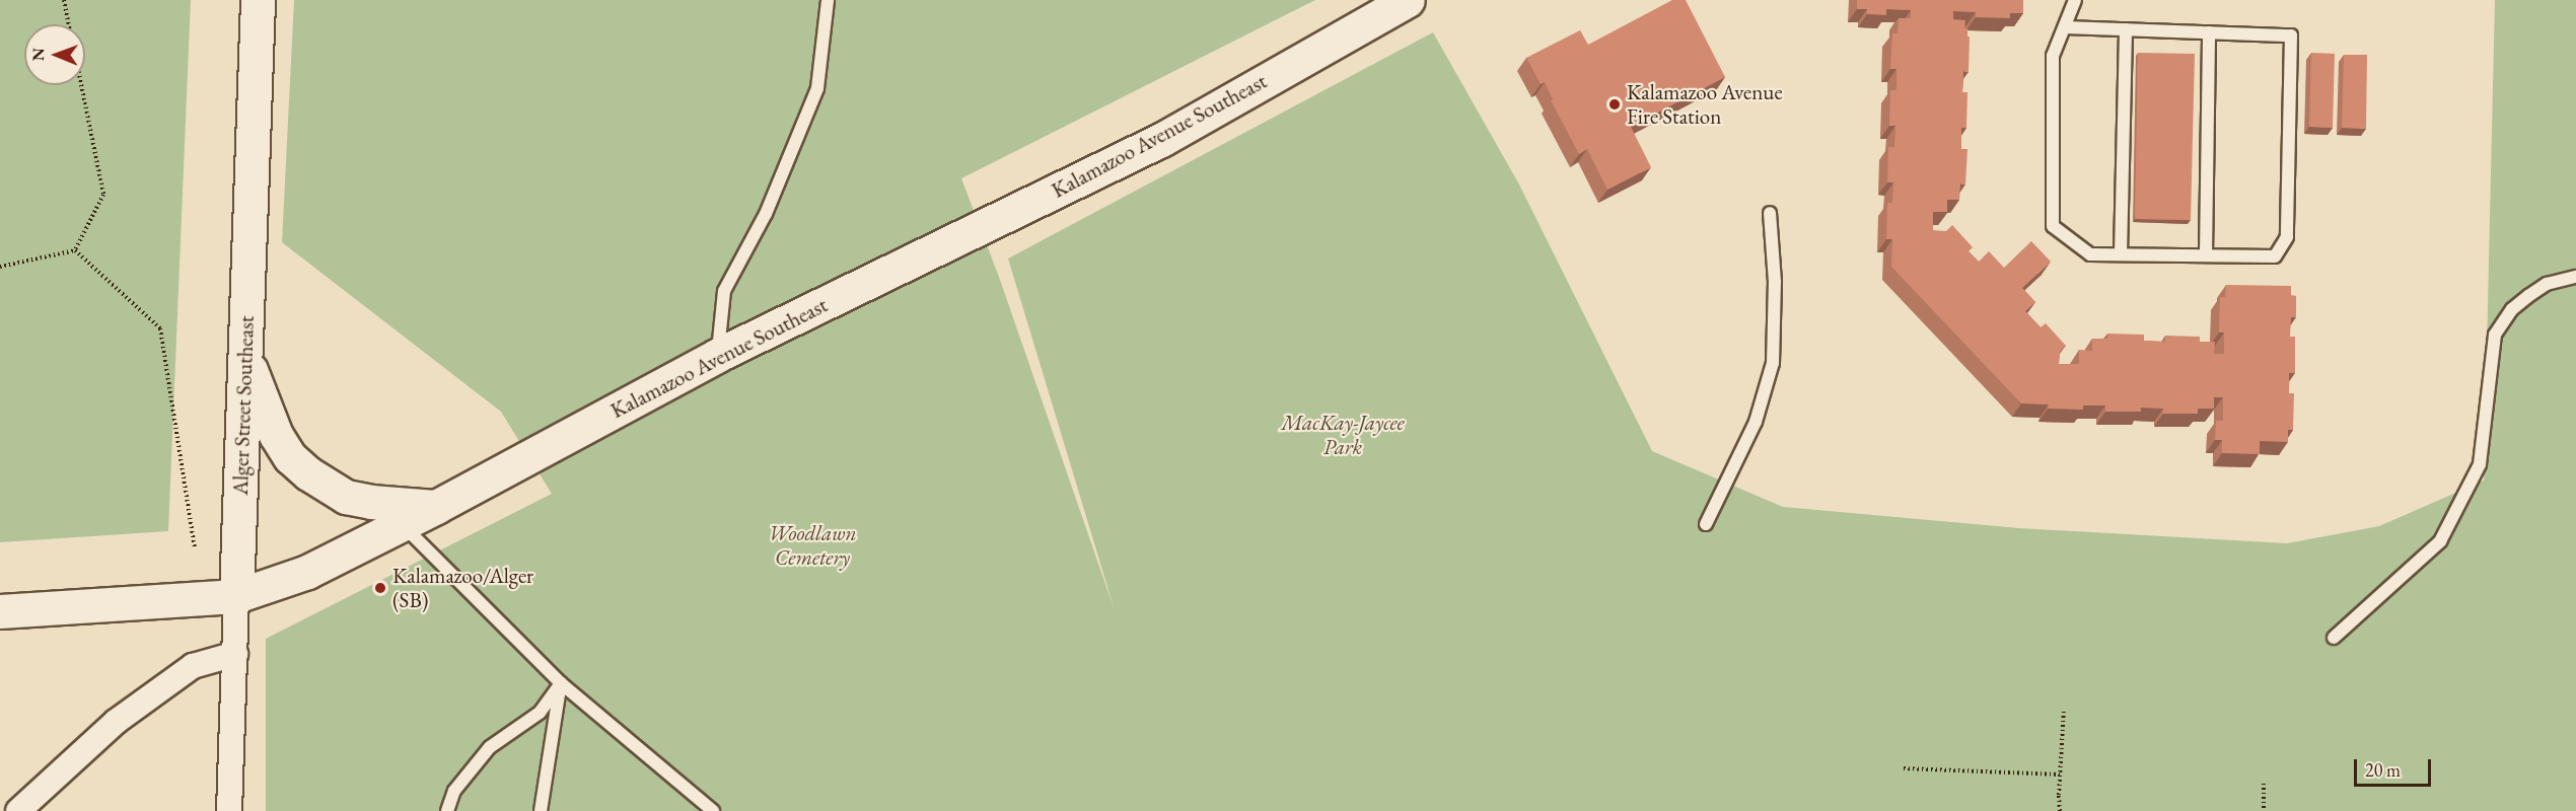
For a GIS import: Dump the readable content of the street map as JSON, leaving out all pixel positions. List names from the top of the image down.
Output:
{
  "streets": {
    "main road": ["Kalamazoo Avenue Southeast", "Alger Street Southeast"]
  },
  "crossings": [
    ["Kalamazoo Avenue Southeast", "Alger Street Southeast"]
  ],
  "parks": ["MacKay-Jaycee Park", "Woodlawn Cemetery"],
  "places": ["Kalamazoo Avenue Fire Station", "Kalamazoo/Alger (SB)"],
  "scale_bar": "20 m",
  "north": "left"
}
